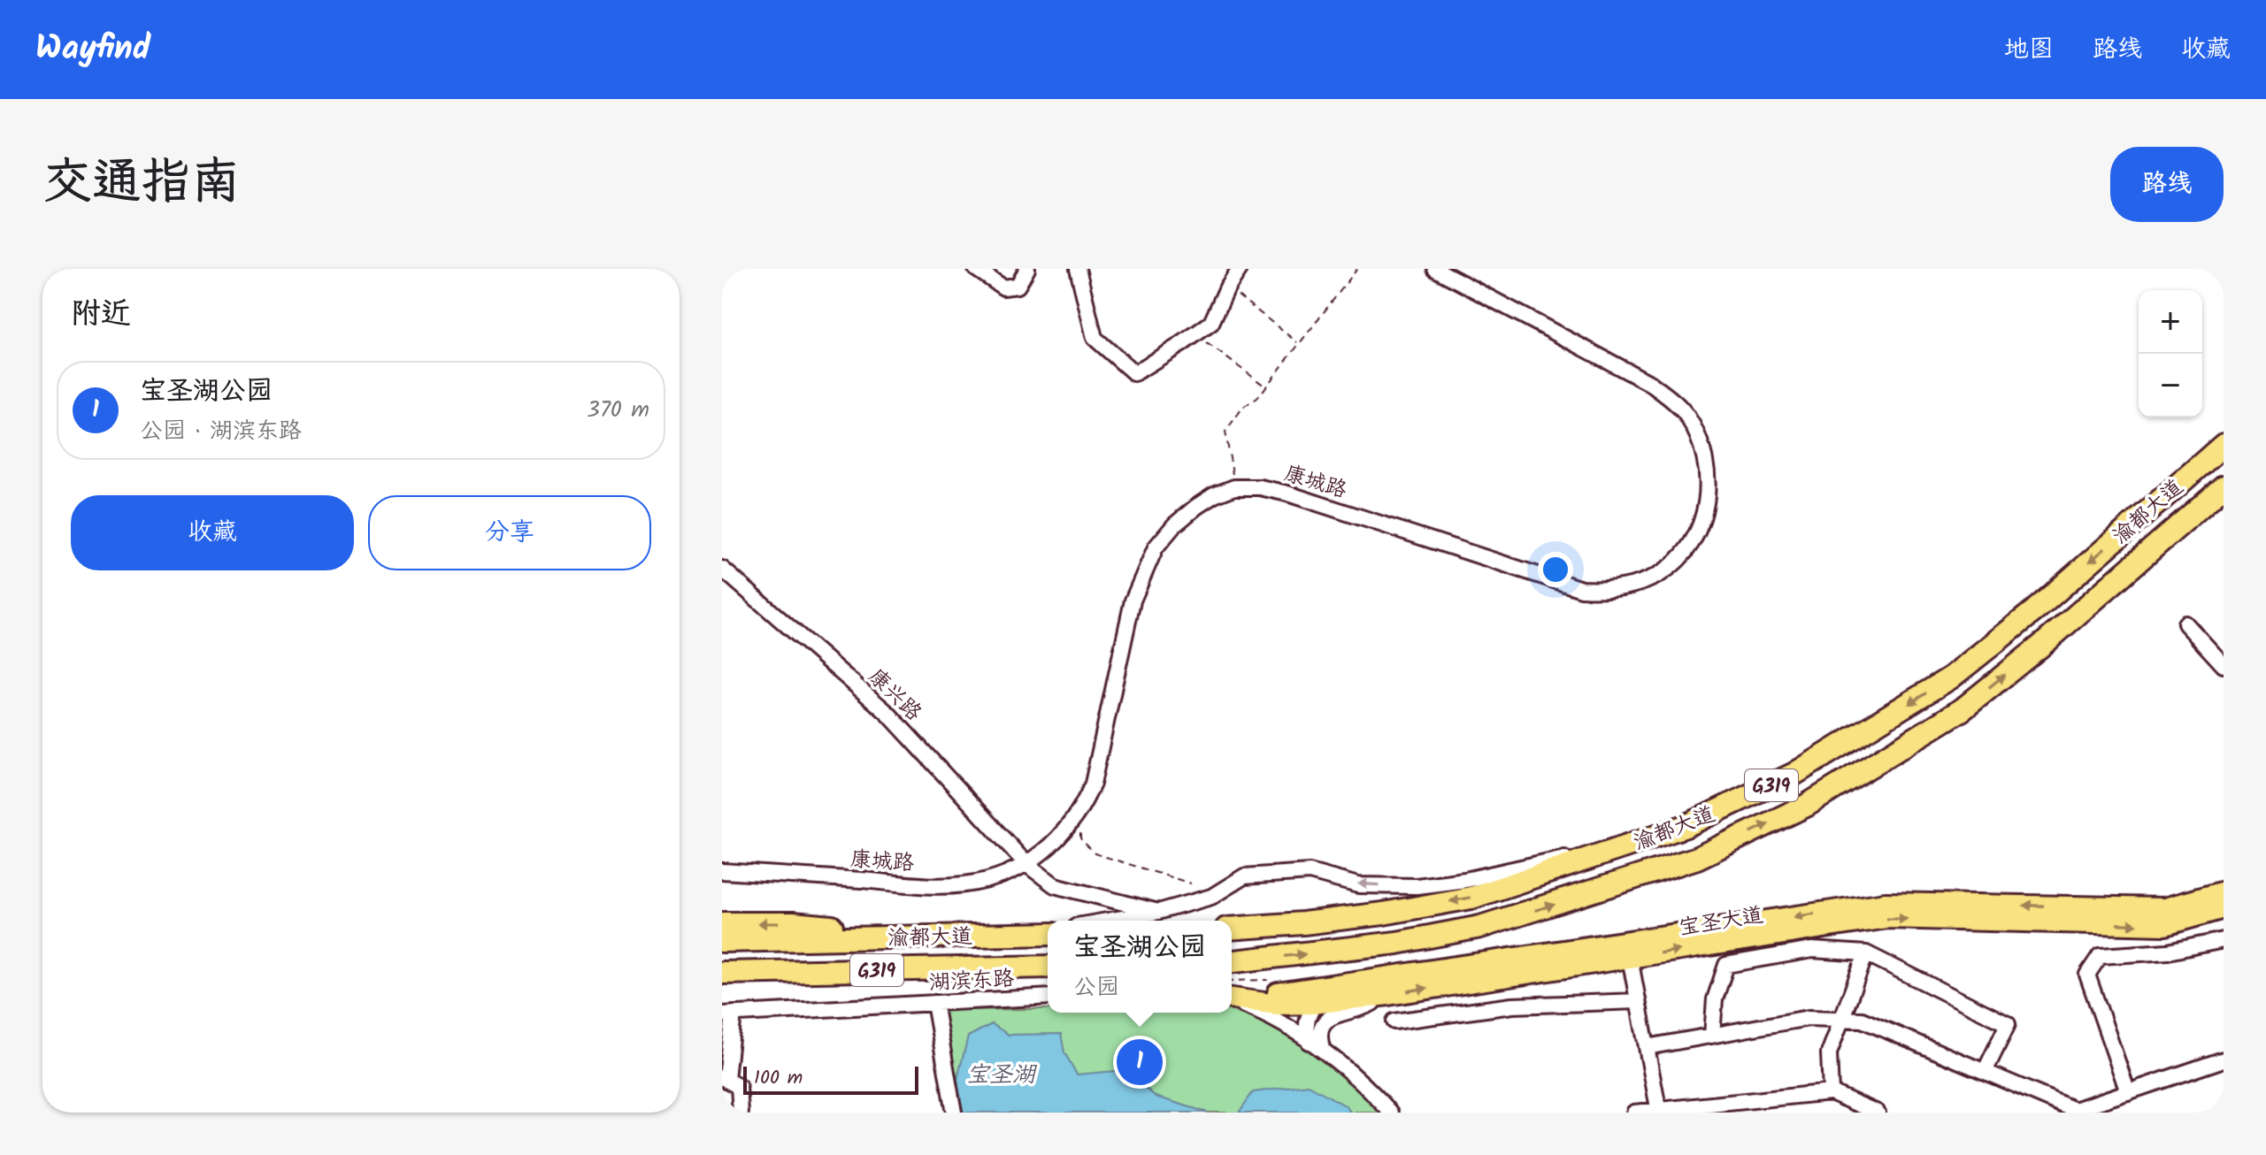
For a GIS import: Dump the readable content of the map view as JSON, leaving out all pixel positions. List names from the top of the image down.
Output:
{
  "streets": {
    "highway": ["渝都大道", "G319"],
    "main road": ["宝圣大道"],
    "street": ["康城路", "康兴路", "湖滨东路"]
  },
  "crossings": [
    ["康城路", "康兴路"]
  ],
  "water": ["宝圣湖"],
  "scale_bar": "100 m",
  "page": {
    "header": "Wayfind",
    "nav": ["地图", "路线", "收藏"],
    "title": "交通指南",
    "buttons": [
      "路线",
      ["收藏", "分享"]
    ],
    "heading": "附近",
    "map_buttons": ["+", "−"],
    "list": [
      {
        "mark": "1",
        "name": "宝圣湖公园",
        "note": "公园 · 湖滨东路",
        "value": "370 m"
      }
    ],
    "popup": ["宝圣湖公园", "公园"],
    "pins": "1",
    "scale": "100 m"
  }
}
